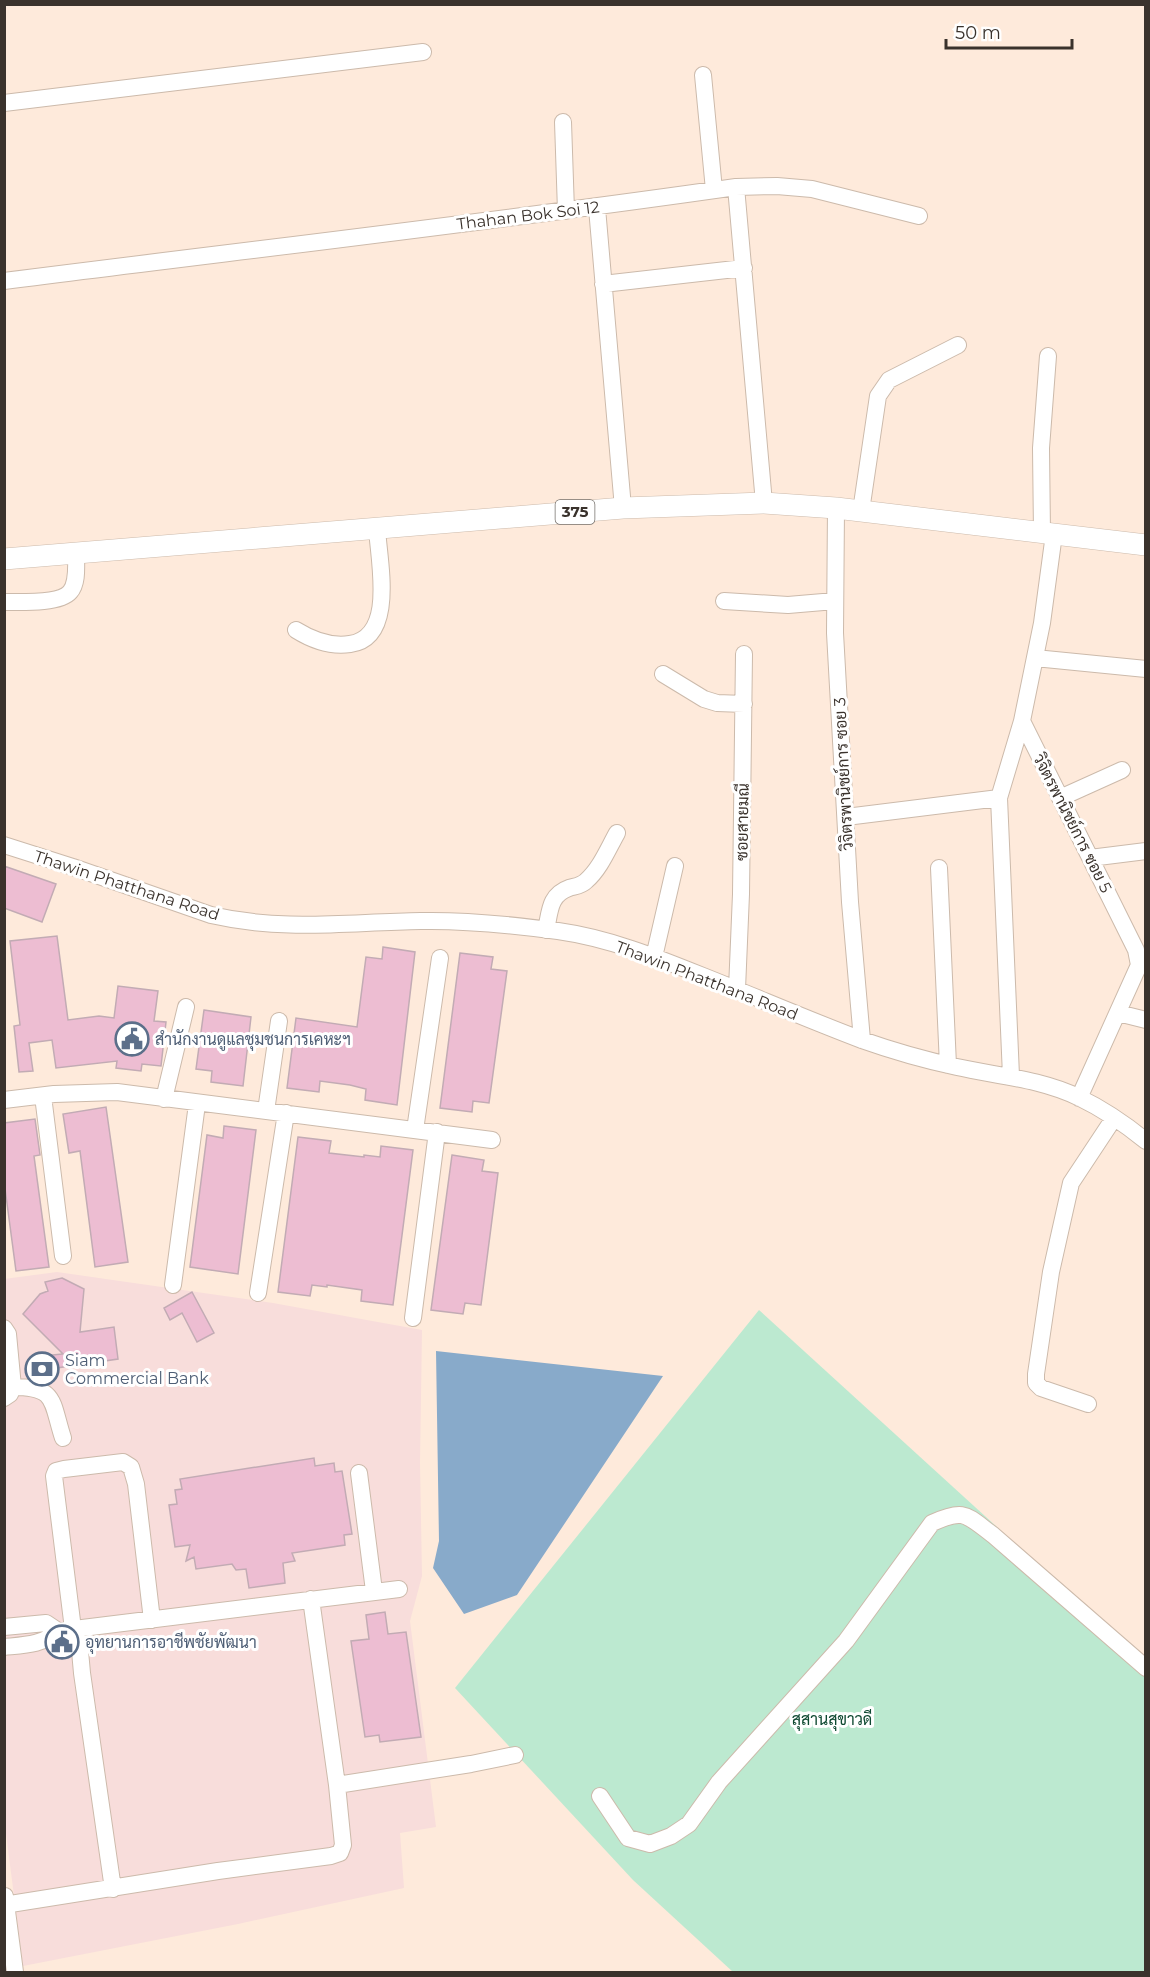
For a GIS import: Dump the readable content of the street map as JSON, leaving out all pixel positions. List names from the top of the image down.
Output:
{
  "streets": {
    "main road": ["375"],
    "street": [
      "Thahan Bok Soi 12",
      "วิจิตรพานิชย์การ ซอย 3",
      "ซอยสายมณี",
      "วิจิตรพานิชย์การ ซอย 5",
      "Thawin Phatthana Road"
    ]
  },
  "crossings": [
    ["375", "วิจิตรพานิชย์การ ซอย 3"],
    ["วิจิตรพานิชย์การ ซอย 3", "Thawin Phatthana Road"],
    ["ซอยสายมณี", "Thawin Phatthana Road"],
    ["วิจิตรพานิชย์การ ซอย 5", "Thawin Phatthana Road"]
  ],
  "parks": ["สุสานสุขาวดี"],
  "places": {
    "public building": ["สำนักงานดูแลชุมชนการเคหะฯ", "อุทยานการอาชีพชัยพัฒนา"],
    "bank": ["Siam Commercial Bank"]
  },
  "scale_bar": "50 m"
}
